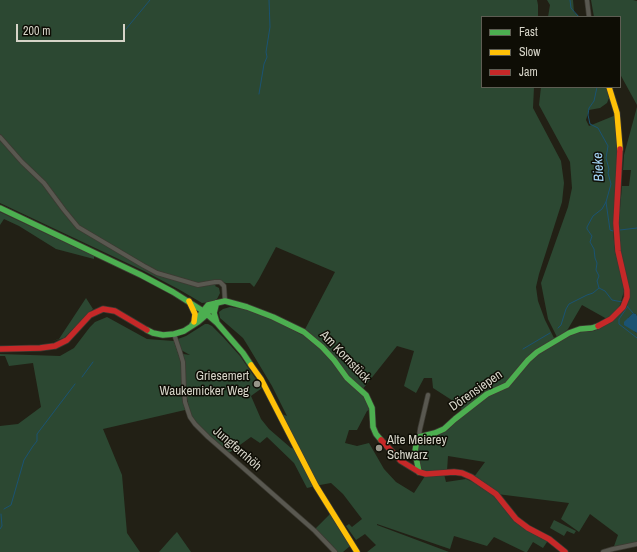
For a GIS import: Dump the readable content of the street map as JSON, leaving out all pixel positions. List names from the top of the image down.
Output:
{
  "streets": {
    "street": ["Am Kornstück", "Dörensiepen", "Jungfernhöh"]
  },
  "water": ["Bieke"],
  "places": ["Griesemert Waukemicker Weg", "Alte Meierey Schwarz"],
  "legend": ["Fast", "Slow", "Jam"],
  "scale_bar": "200 m"
}
